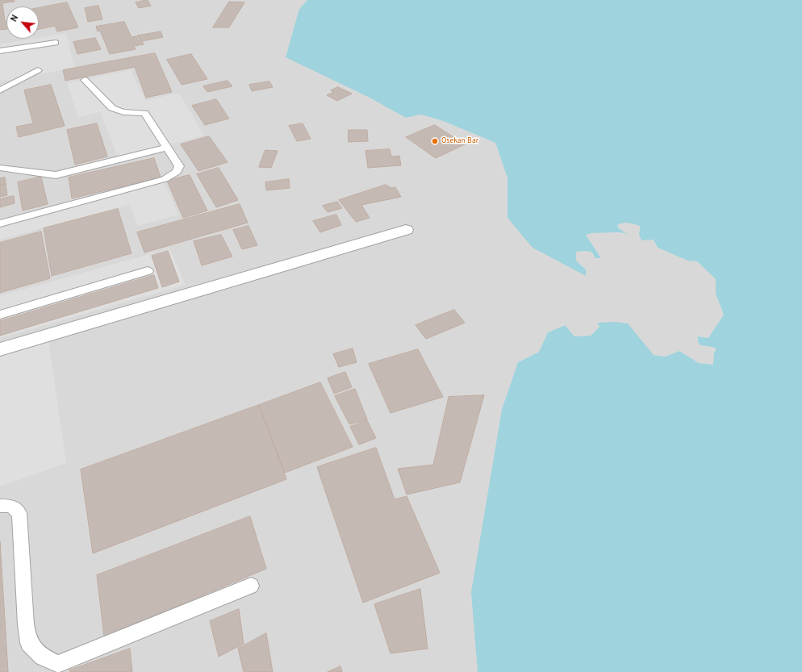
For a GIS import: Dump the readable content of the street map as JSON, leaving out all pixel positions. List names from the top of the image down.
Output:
{
  "places": ["Osekan Bar"],
  "north": "top left"
}
